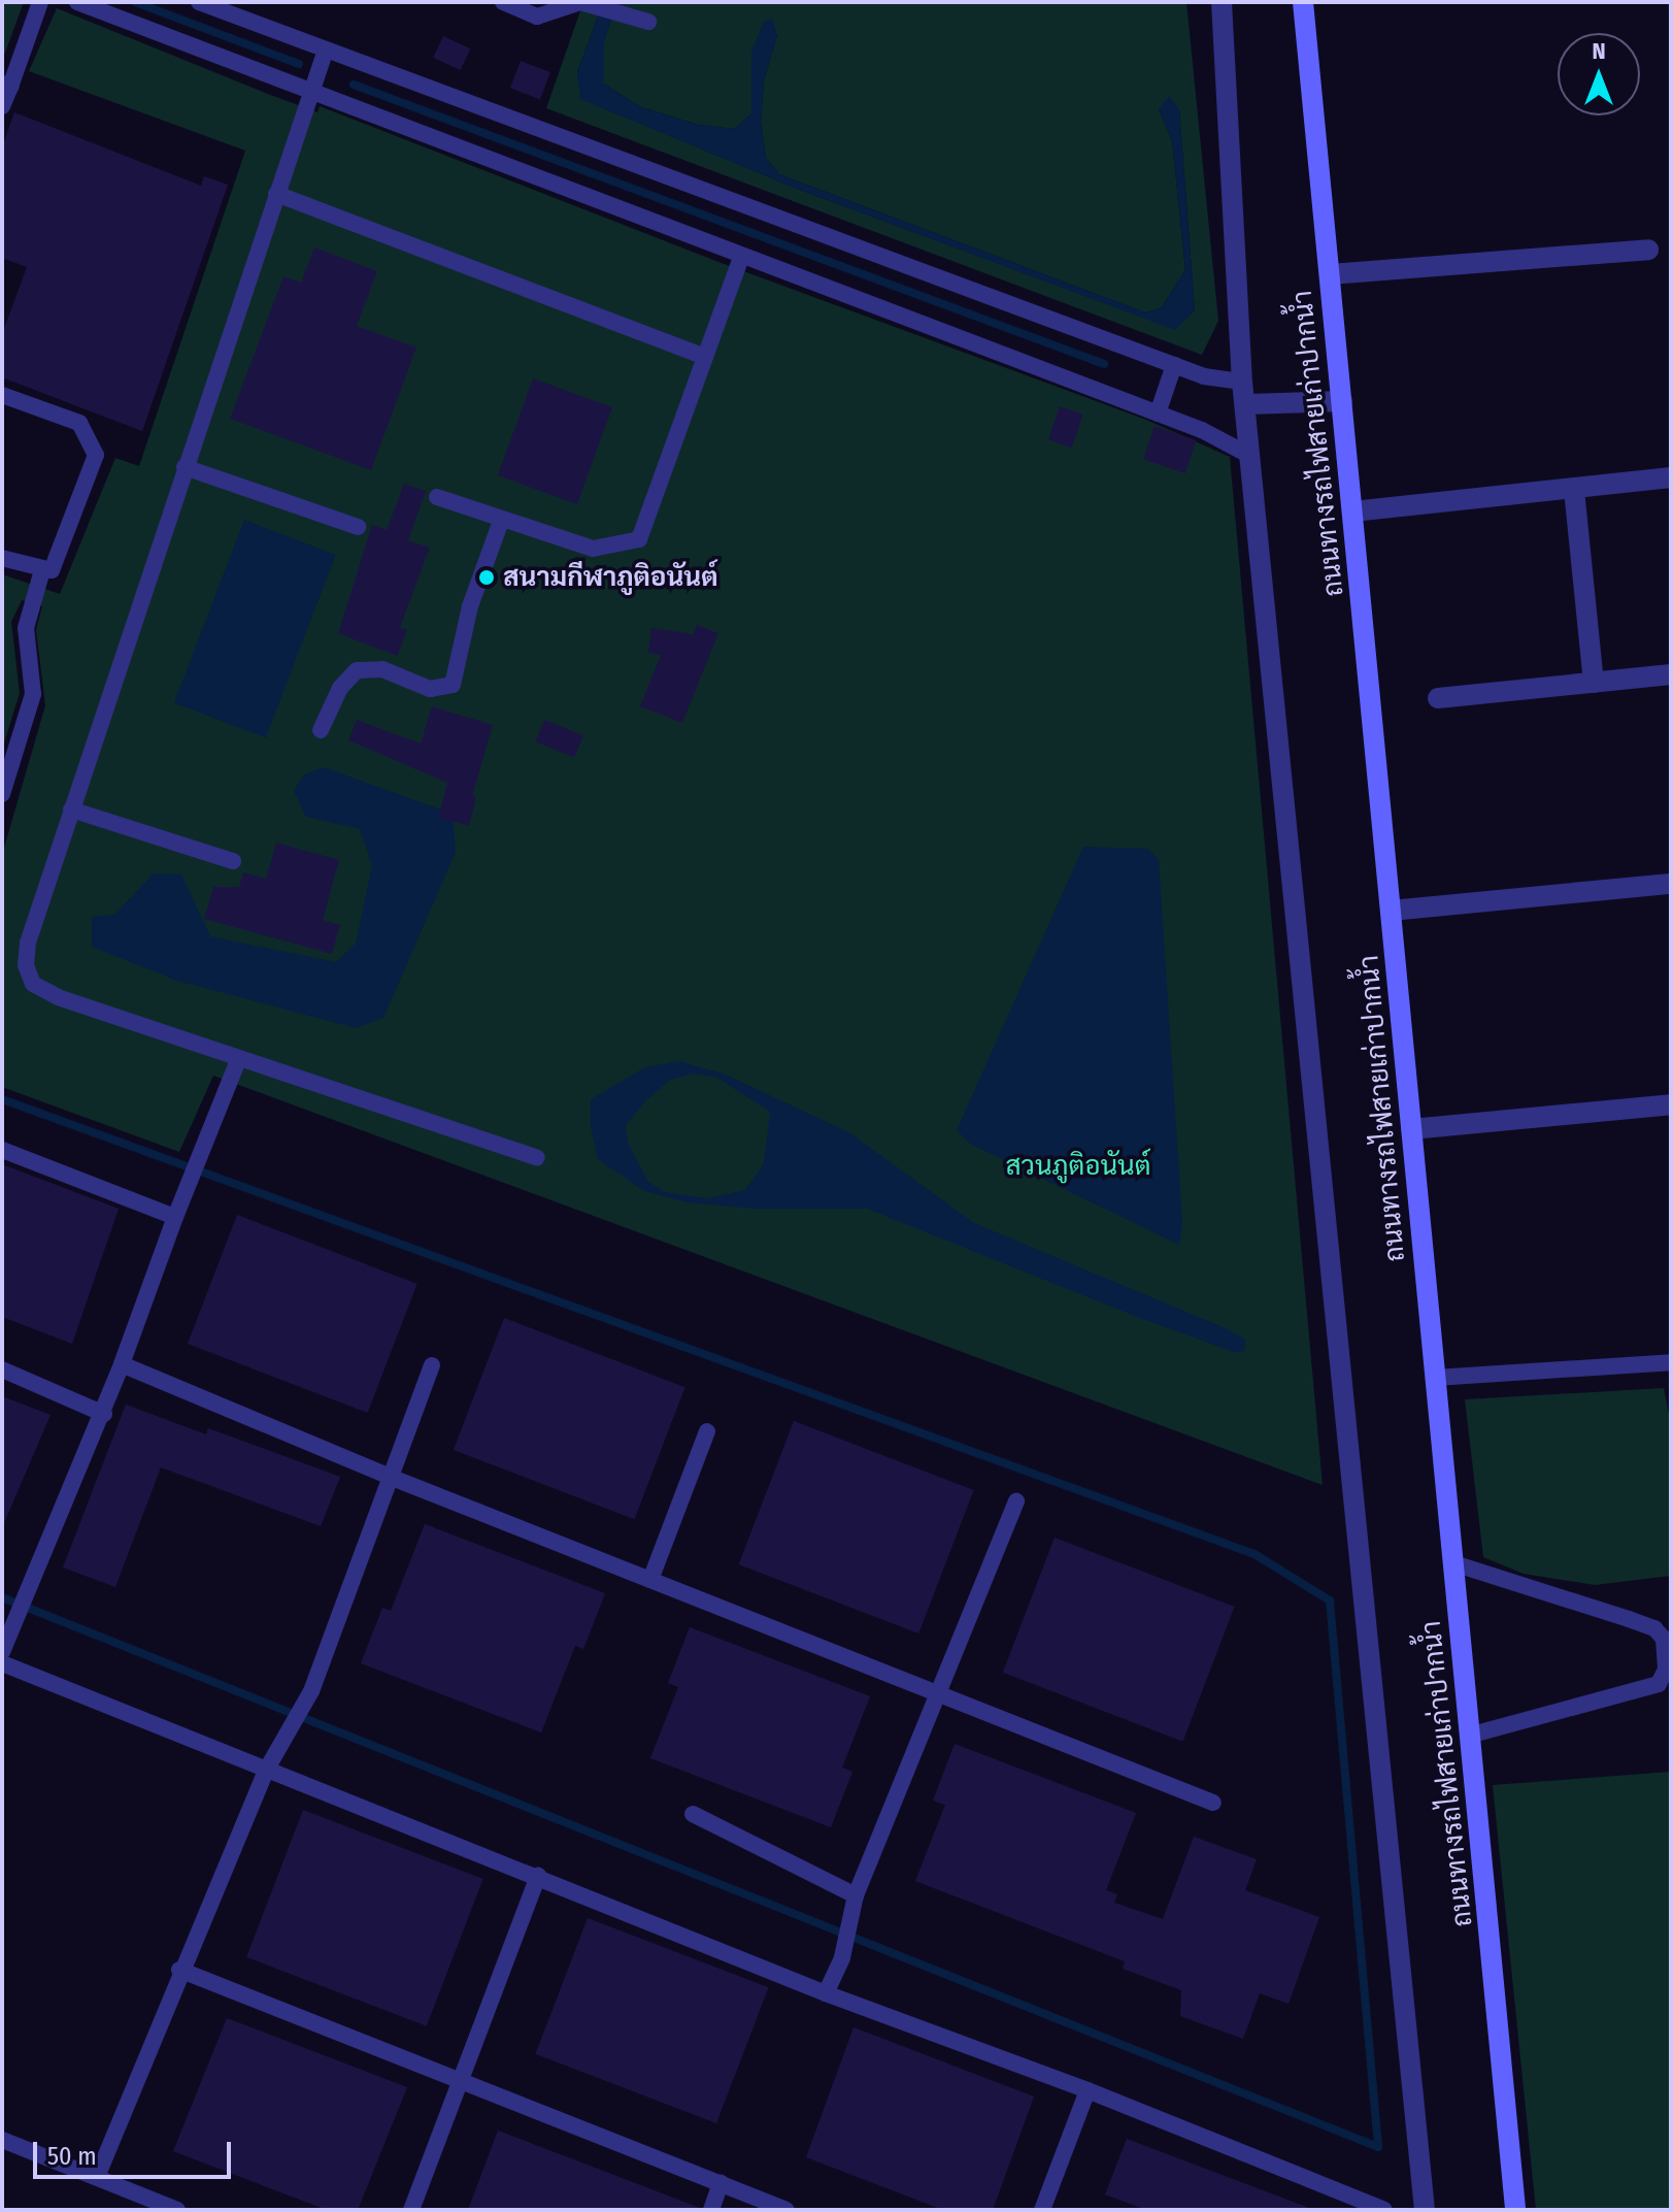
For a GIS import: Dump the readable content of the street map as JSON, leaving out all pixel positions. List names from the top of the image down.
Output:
{
  "streets": {
    "main road": ["ถนนทางรถไฟสายเก่าปากน้ำ"]
  },
  "parks": ["สวนภูติอนันต์"],
  "places": ["สนามกีฬาภูติอนันต์"],
  "scale_bar": "50 m",
  "north": "top"
}
